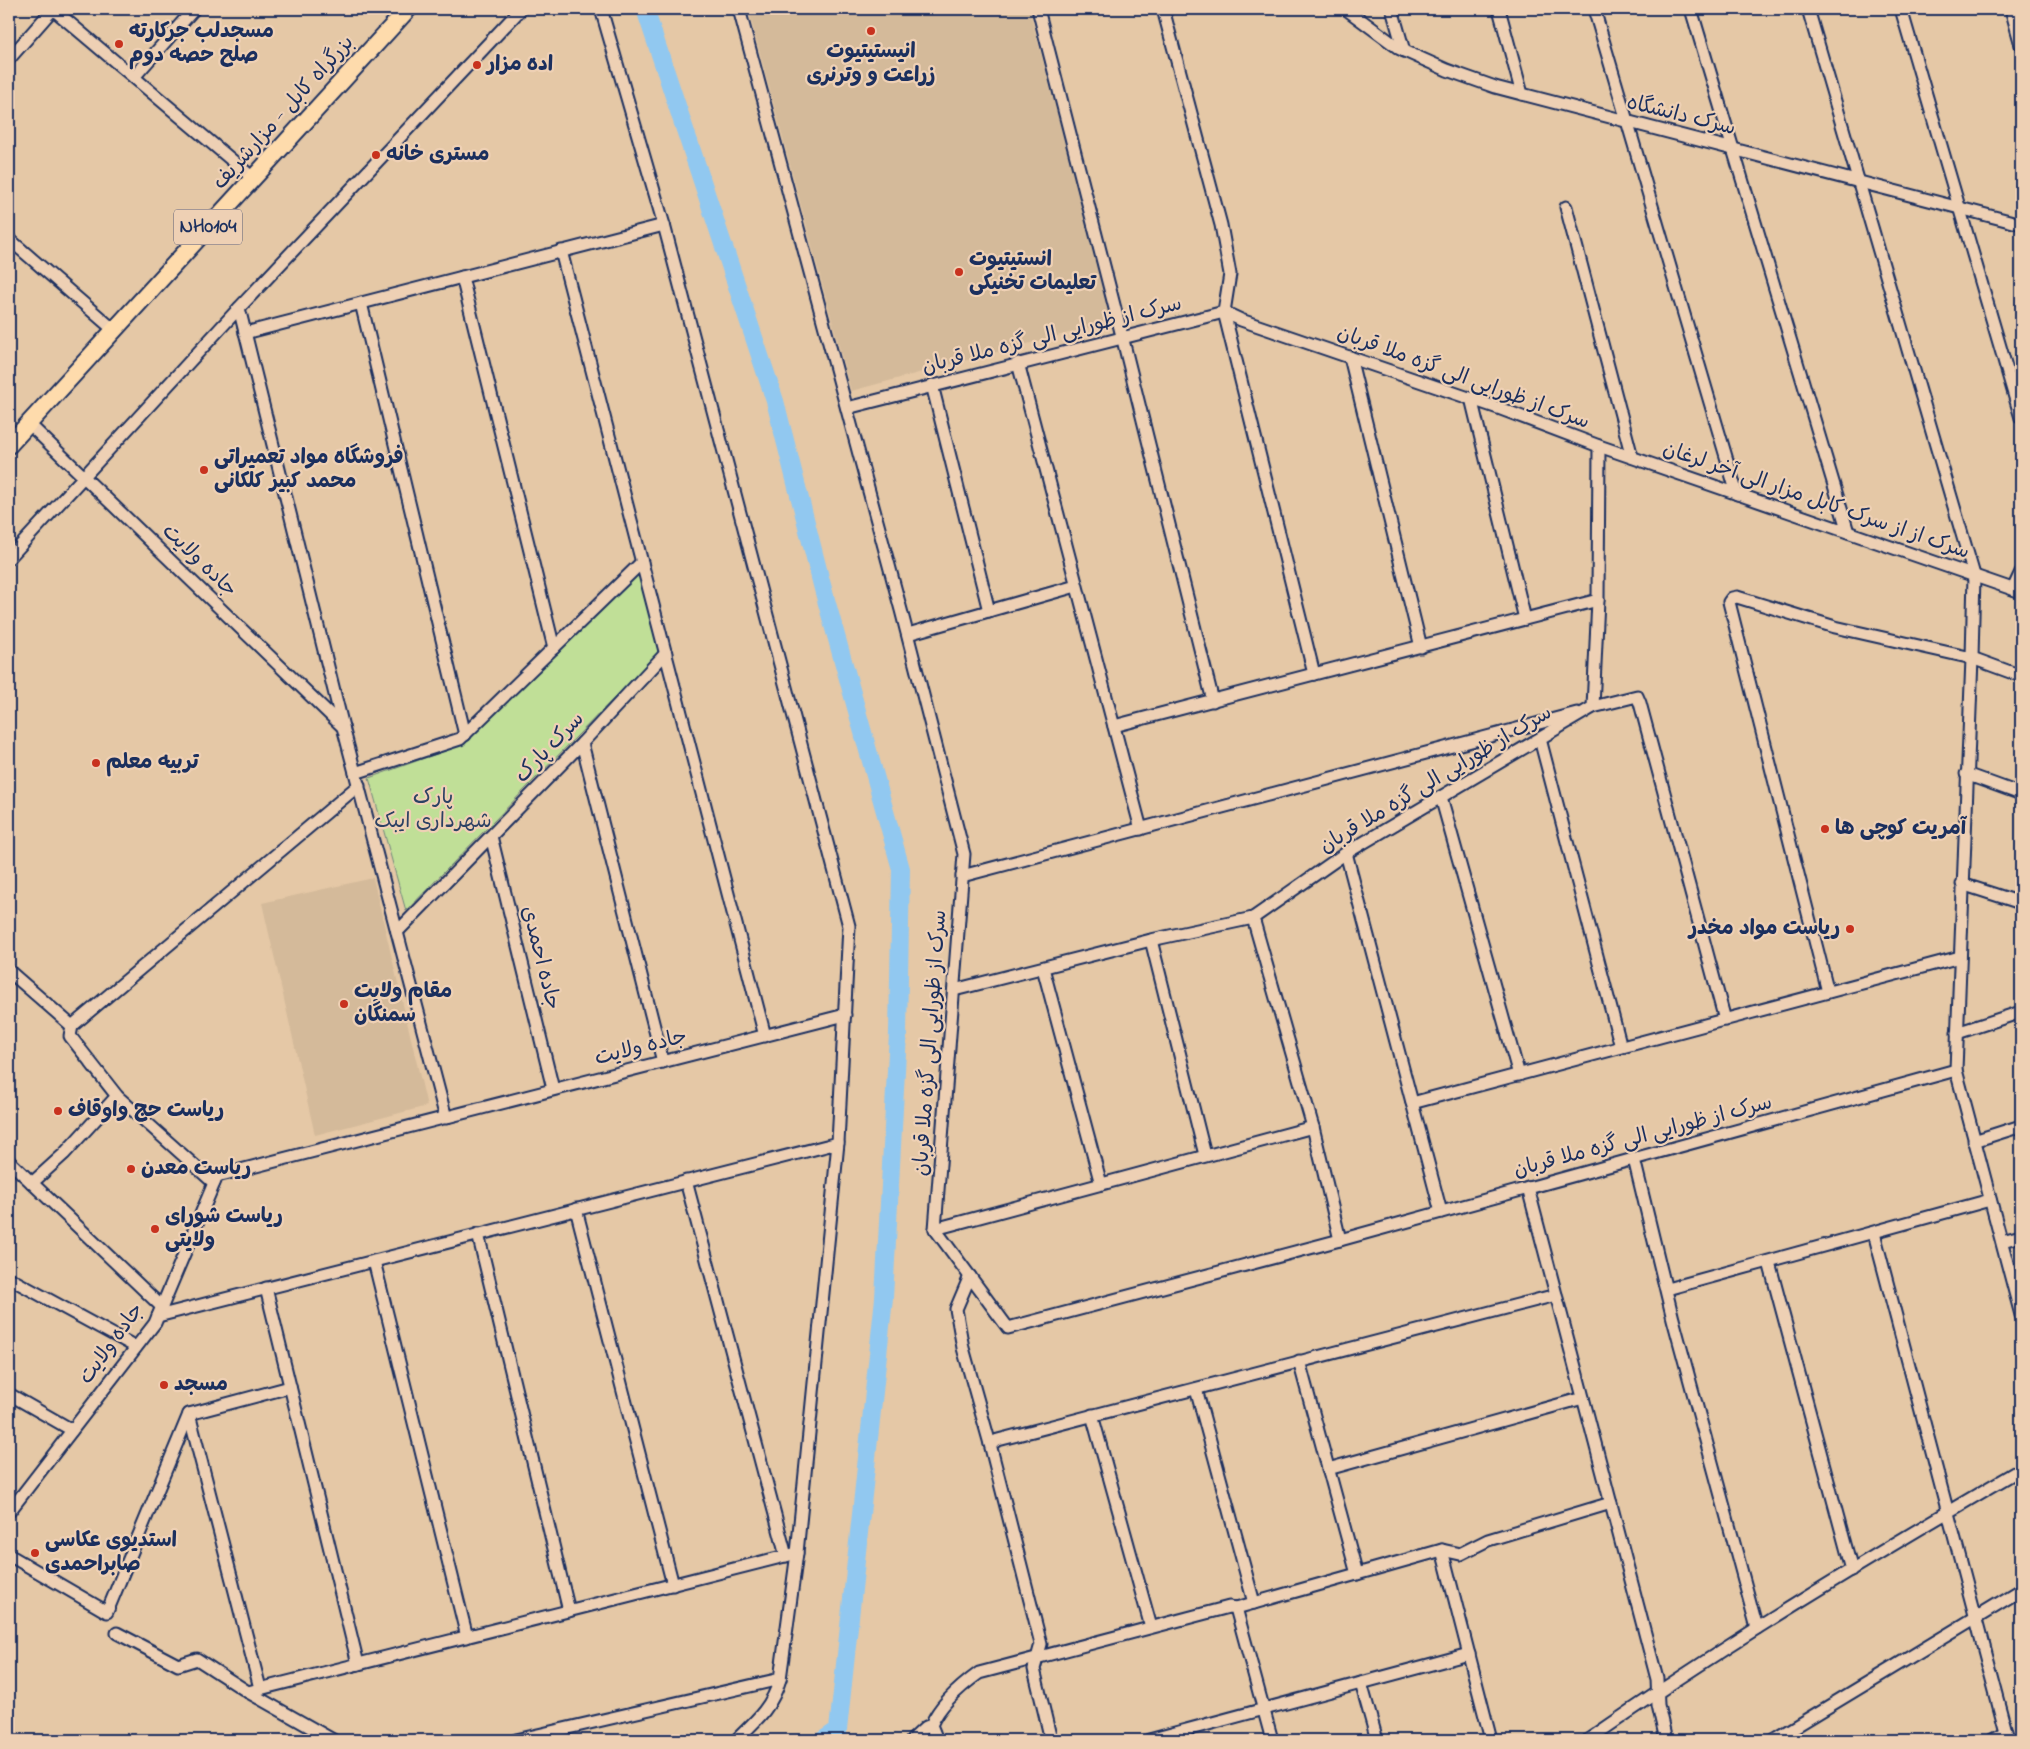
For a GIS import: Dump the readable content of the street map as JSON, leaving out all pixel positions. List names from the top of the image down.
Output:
{
  "streets": {
    "highway": ["بزرگراه کابل - مزارشریف", "NH0104"],
    "street": [
      "سرک دانشگاه",
      "سرک از ظورایی الی گزه ملا قربان",
      "سرک از از سرک کابل مزار الی آخر لرغان",
      "جاده ولایت",
      "سرک پارک",
      "جاده احمدی"
    ]
  },
  "crossings": [
    ["بزرگراه کابل - مزارشریف", "جاده ولایت"],
    ["سرک از ظورایی الی گزه ملا قربان", "سرک از از سرک کابل مزار الی آخر لرغان"],
    ["جاده ولایت", "جاده احمدی"],
    ["سرک پارک", "جاده احمدی"]
  ],
  "parks": ["پارک شهرداری ایبک"],
  "places": [
    "انیستیتیوت زراعت و وترنری",
    "مسجدلب جرکارته صلح حصه دوم",
    "اده مزار",
    "مستری خانه",
    "انستیتیوت تعلیمات تخنیکی",
    "فروشگاه مواد تعمیراتی محمد کبیر کلکانی",
    "تربیه معلم",
    "آمریت کوچی ها",
    "ریاست مواد مخدر",
    "مقام ولایت سمنگان",
    "ریاست حج واوقاف",
    "ریاست معدن",
    "ریاست شورای ولایتی",
    "مسجد",
    "استدیوی عکاسی صابراحمدی"
  ]
}
